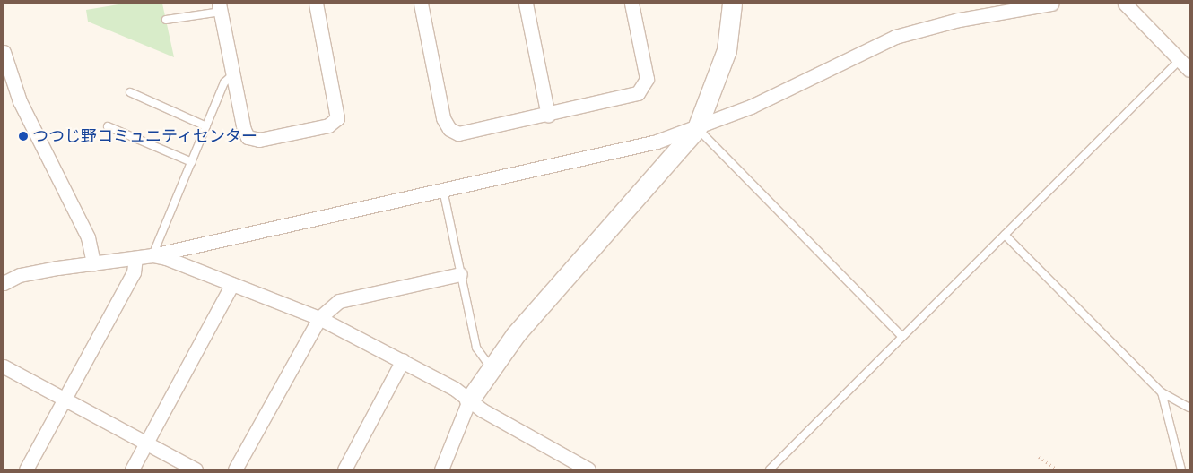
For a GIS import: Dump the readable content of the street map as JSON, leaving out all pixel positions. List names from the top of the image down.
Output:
{
  "places": ["つつじ野コミュニティセンター"]
}
